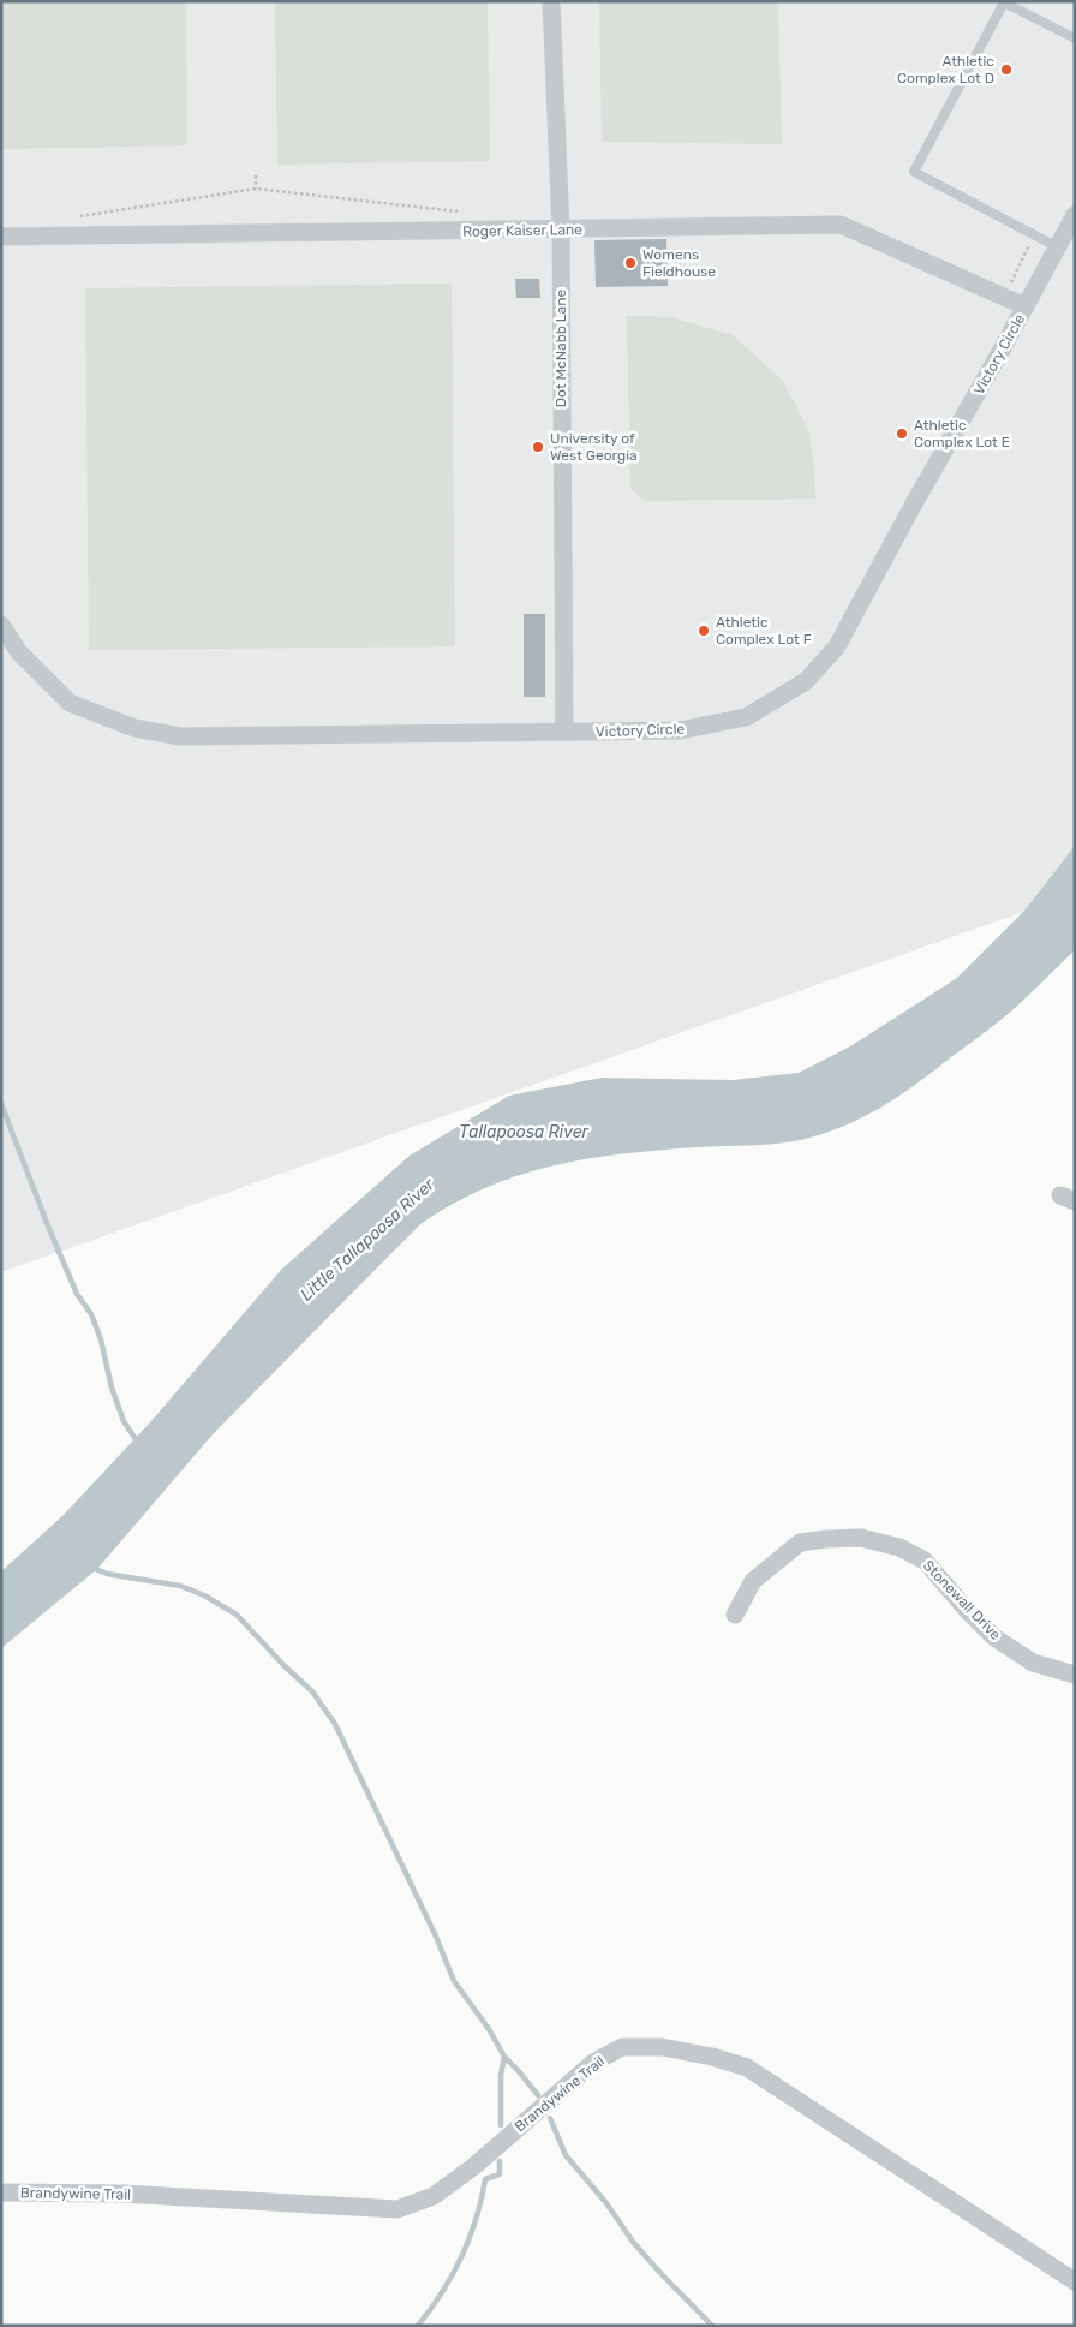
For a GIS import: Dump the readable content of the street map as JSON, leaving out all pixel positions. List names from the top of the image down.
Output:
{
  "streets": {
    "street": [
      "Roger Kaiser Lane",
      "Dot McNabb Lane",
      "Victory Circle",
      "Stonewall Drive",
      "Brandywine Trail"
    ]
  },
  "crossings": [
    ["Roger Kaiser Lane", "Dot McNabb Lane"],
    ["Roger Kaiser Lane", "Victory Circle"],
    ["Dot McNabb Lane", "Victory Circle"]
  ],
  "water": ["Tallapoosa River", "Little Tallapoosa River"],
  "places": [
    "Athletic Complex Lot D",
    "Womens Fieldhouse",
    "Athletic Complex Lot E",
    "University of West Georgia",
    "Athletic Complex Lot F"
  ]
}
